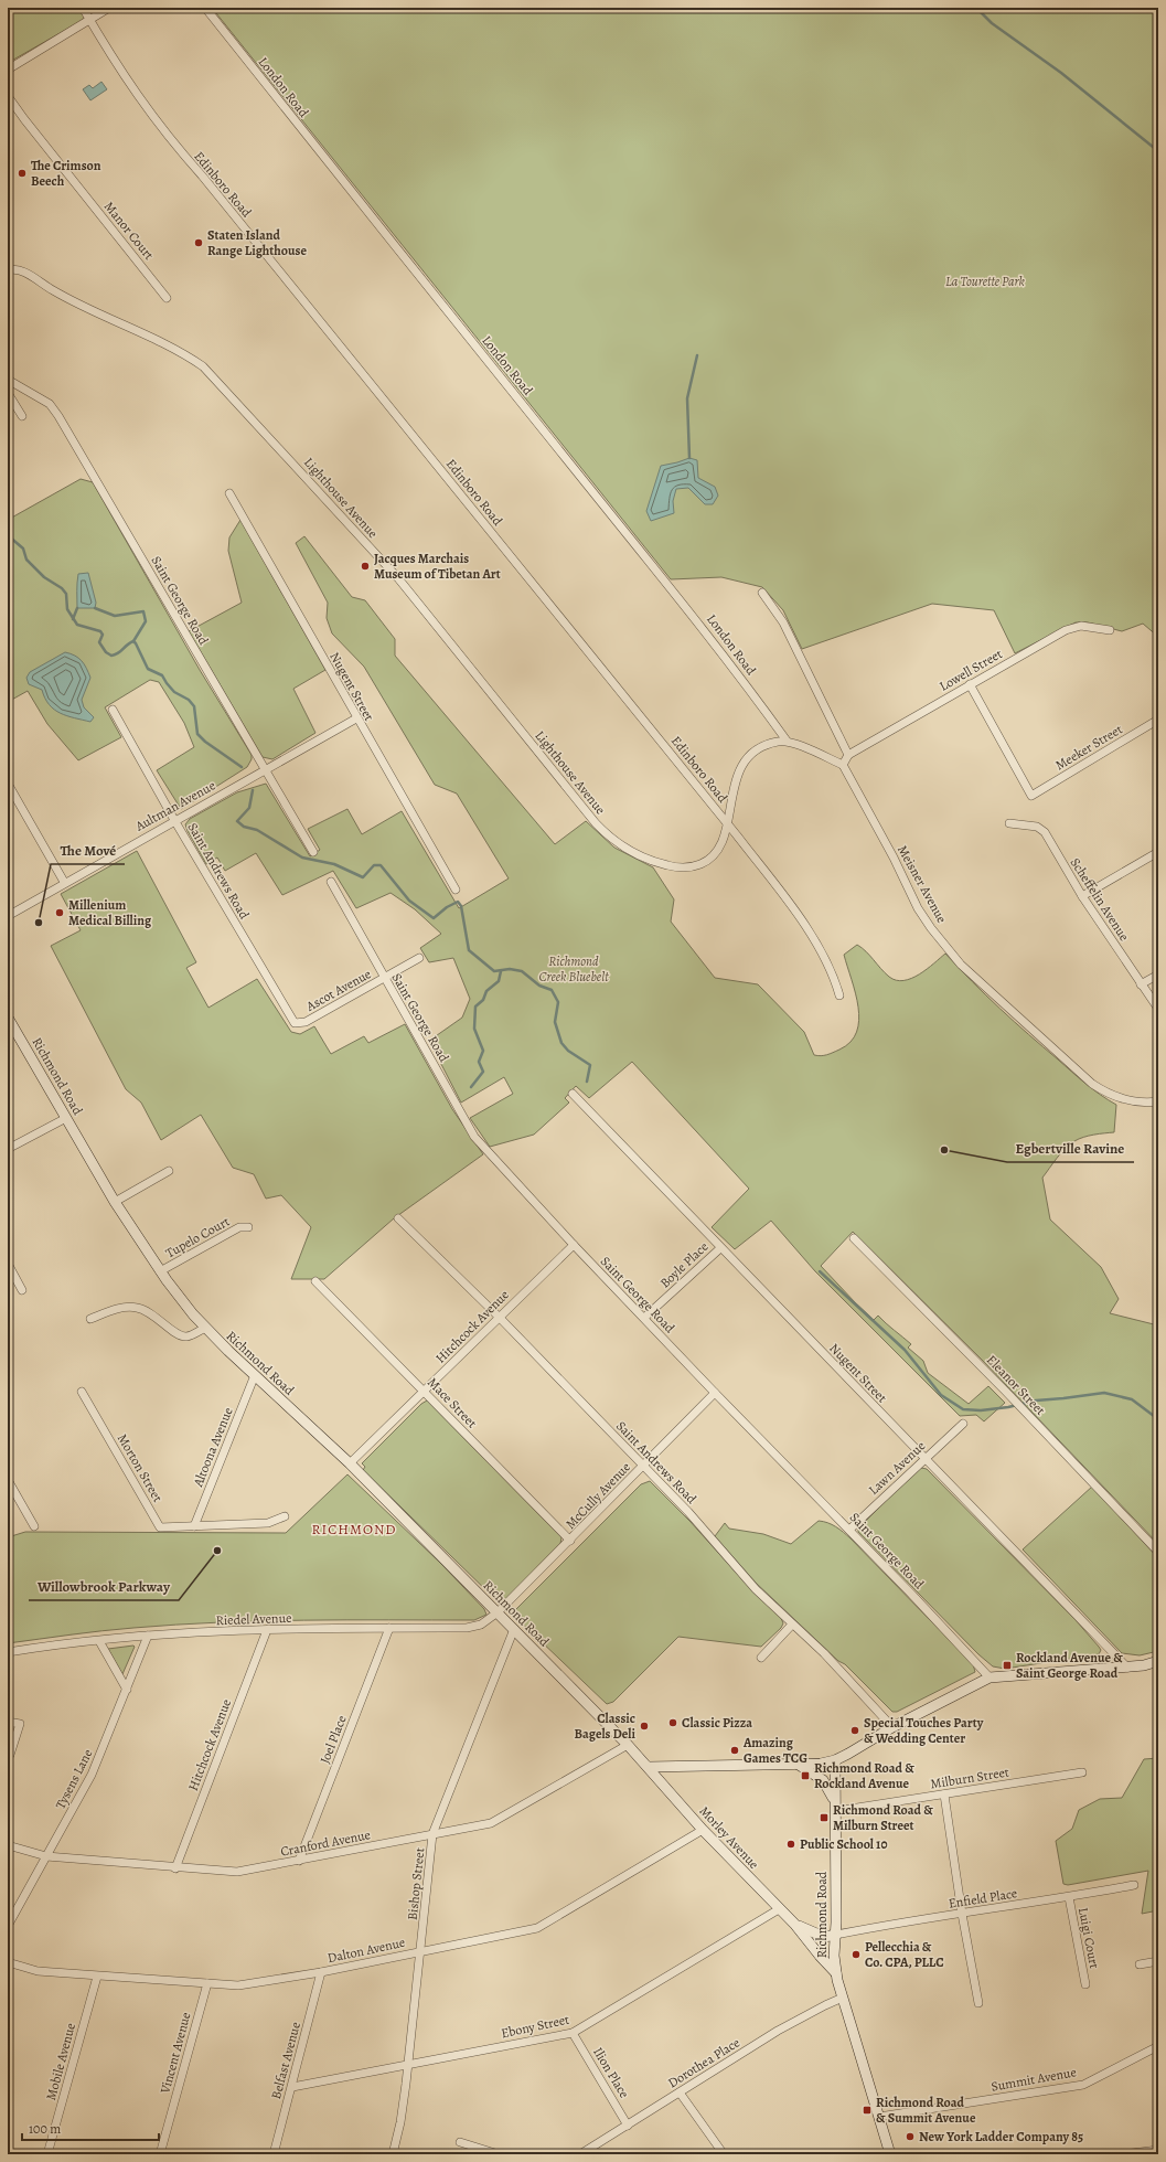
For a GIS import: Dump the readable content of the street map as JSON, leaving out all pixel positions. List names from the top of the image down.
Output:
{
  "streets": {
    "street": [
      "London Road",
      "Edinboro Road",
      "Manor Court",
      "Lighthouse Avenue",
      "Saint George Road",
      "Lowell Street",
      "Nugent Street",
      "Meeker Street",
      "Aultman Avenue",
      "Saint Andrews Road",
      "Meisner Avenue",
      "Scheffelin Avenue",
      "Ascot Avenue",
      "Richmond Road",
      "Tupelo Court",
      "Boyle Place",
      "Hitchcock Avenue",
      "Eleanor Street",
      "Mace Street",
      "Altoona Avenue",
      "Morton Street",
      "Lawn Avenue",
      "McCully Avenue",
      "Riedel Avenue",
      "Joel Place",
      "Milburn Street",
      "Tysens Lane",
      "Morley Avenue",
      "Cranford Avenue",
      "Bishop Street",
      "Enfield Place",
      "Luigi Court",
      "Dalton Avenue",
      "Ebony Street",
      "Vincent Avenue",
      "Belfast Avenue",
      "Mobile Avenue",
      "Dorothea Place",
      "Ilion Place",
      "Summit Avenue"
    ]
  },
  "crossings": [
    ["Edinboro Road", "Lighthouse Avenue"],
    ["Saint George Road", "Aultman Avenue"],
    ["Saint George Road", "Ascot Avenue"],
    ["Saint George Road", "Boyle Place"],
    ["Saint George Road", "Hitchcock Avenue"],
    ["Saint George Road", "Lawn Avenue"],
    ["Saint George Road", "McCully Avenue"],
    ["Lowell Street", "Meeker Street"],
    ["Nugent Street", "Aultman Avenue"],
    ["Nugent Street", "Boyle Place"],
    ["Nugent Street", "Lawn Avenue"],
    ["Aultman Avenue", "Saint Andrews Road"],
    ["Saint Andrews Road", "Ascot Avenue"],
    ["Saint Andrews Road", "Hitchcock Avenue"],
    ["Saint Andrews Road", "McCully Avenue"],
    ["Richmond Road", "Tupelo Court"],
    ["Richmond Road", "Hitchcock Avenue"],
    ["Richmond Road", "Altoona Avenue"],
    ["Richmond Road", "McCully Avenue"],
    ["Richmond Road", "Riedel Avenue"],
    ["Richmond Road", "Milburn Street"],
    ["Richmond Road", "Morley Avenue"],
    ["Richmond Road", "Cranford Avenue"],
    ["Richmond Road", "Bishop Street"],
    ["Richmond Road", "Enfield Place"],
    ["Richmond Road", "Dorothea Place"],
    ["Richmond Road", "Summit Avenue"],
    ["Hitchcock Avenue", "Mace Street"],
    ["Hitchcock Avenue", "Riedel Avenue"],
    ["Hitchcock Avenue", "Cranford Avenue"],
    ["Mace Street", "McCully Avenue"],
    ["Altoona Avenue", "Morton Street"],
    ["McCully Avenue", "Riedel Avenue"],
    ["Riedel Avenue", "Joel Place"],
    ["Riedel Avenue", "Tysens Lane"],
    ["Joel Place", "Cranford Avenue"],
    ["Tysens Lane", "Cranford Avenue"],
    ["Morley Avenue", "Enfield Place"],
    ["Morley Avenue", "Dalton Avenue"],
    ["Morley Avenue", "Ebony Street"],
    ["Cranford Avenue", "Bishop Street"],
    ["Bishop Street", "Dalton Avenue"],
    ["Bishop Street", "Ebony Street"],
    ["Enfield Place", "Luigi Court"],
    ["Dalton Avenue", "Vincent Avenue"],
    ["Dalton Avenue", "Belfast Avenue"],
    ["Dalton Avenue", "Mobile Avenue"],
    ["Ebony Street", "Belfast Avenue"],
    ["Ebony Street", "Ilion Place"],
    ["Dorothea Place", "Ilion Place"]
  ],
  "districts": ["RICHMOND"],
  "parks": ["La Tourette Park", "Richmond Creek Bluebelt"],
  "places": {
    "other": [
      "The Crimson Beech",
      "Staten Island Range Lighthouse",
      "Jacques Marchais Museum of Tibetan Art",
      "Millenium Medical Billing",
      "The Mové",
      "Egbertville Ravine",
      "Willowbrook Parkway",
      "Classic Pizza",
      "Classic Bagels Deli",
      "Special Touches Party & Wedding Center",
      "Amazing Games TCG",
      "Public School 10",
      "Pellecchia & Co. CPA, PLLC",
      "New York Ladder Company 85"
    ],
    "transit": [
      "Rockland Avenue & Saint George Road",
      "Richmond Road & Rockland Avenue",
      "Richmond Road & Milburn Street",
      "Richmond Road & Summit Avenue"
    ]
  },
  "scale_bar": "100 m"
}
